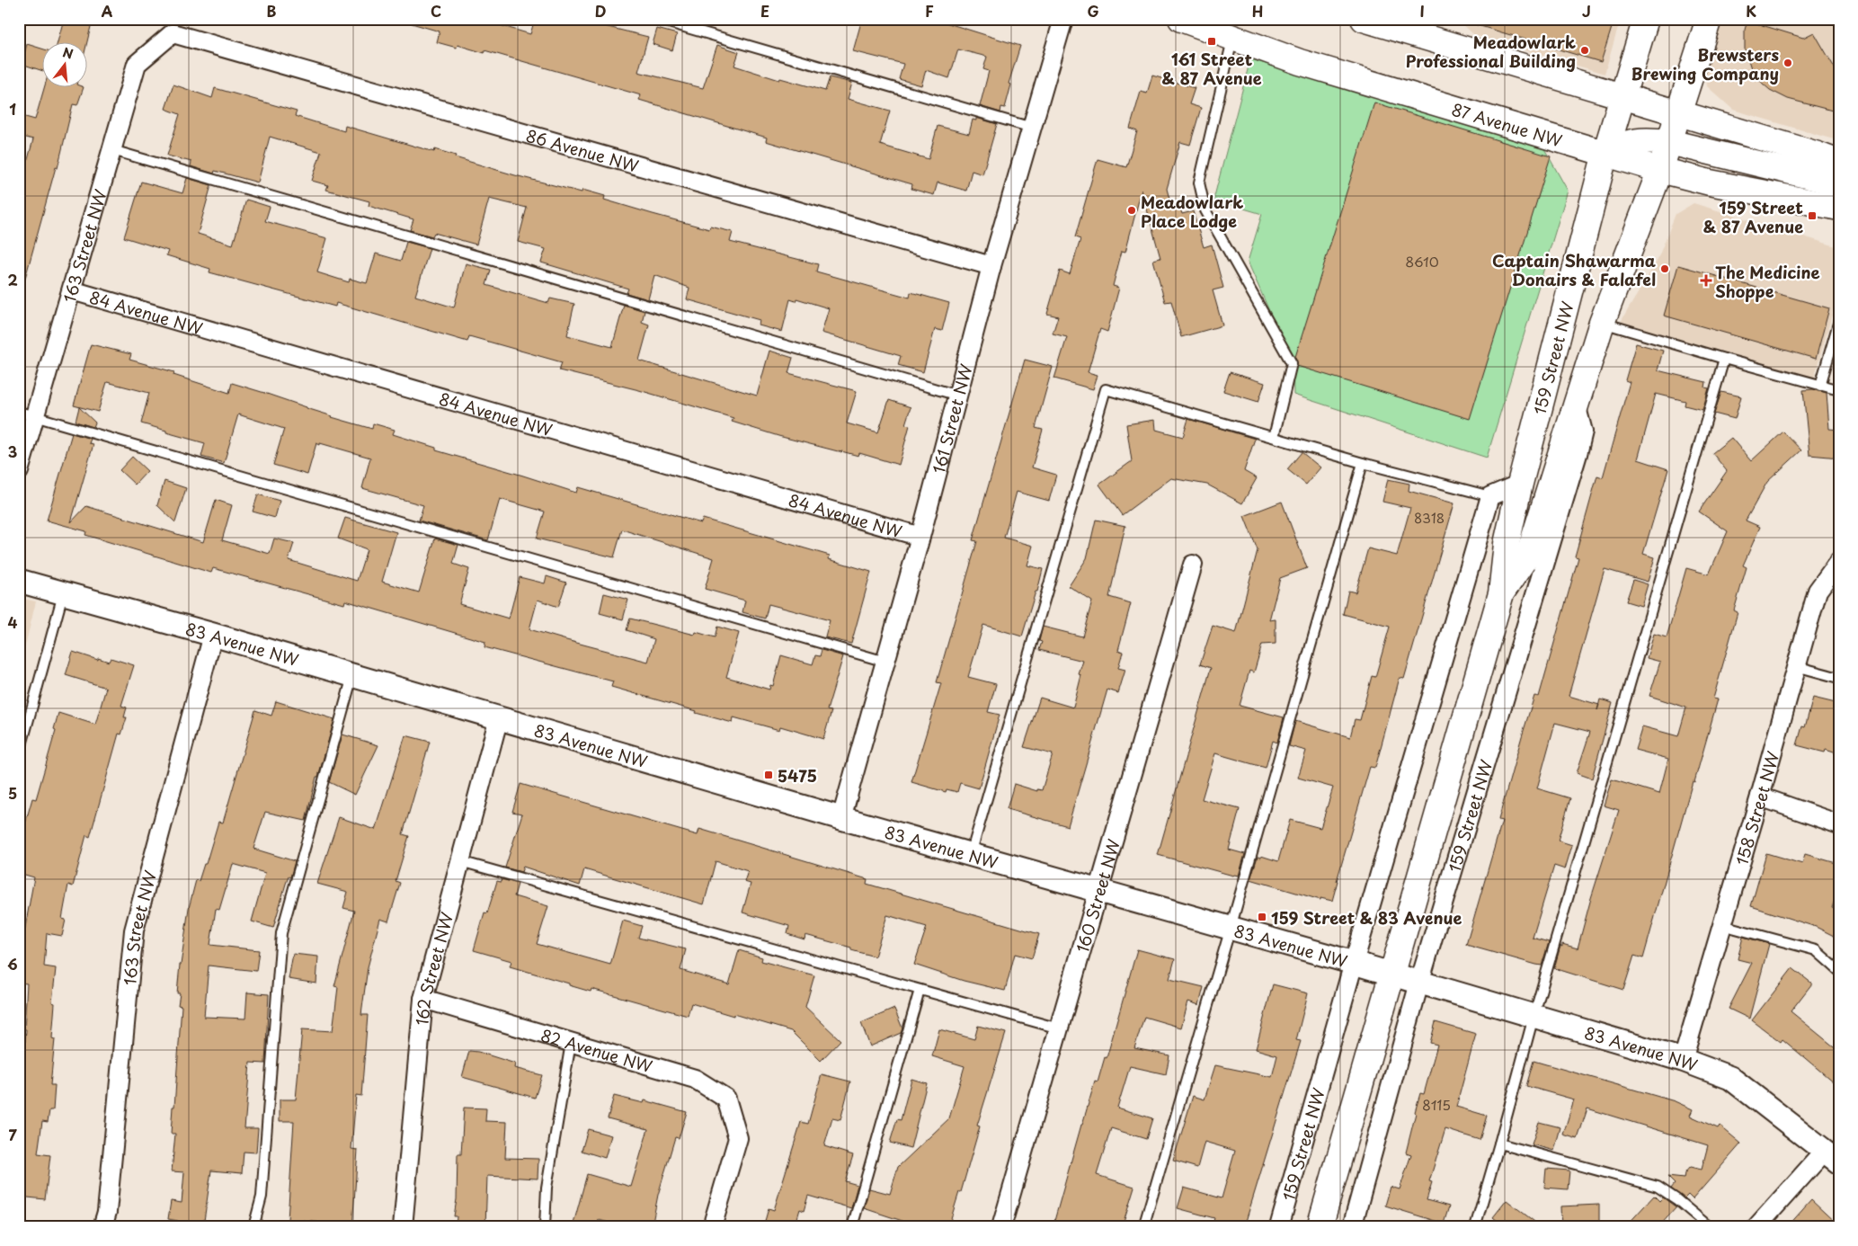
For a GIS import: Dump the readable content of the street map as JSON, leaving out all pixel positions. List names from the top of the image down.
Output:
{
  "streets": {
    "main road": ["87 Avenue NW", "159 Street NW"],
    "street": [
      "86 Avenue NW",
      "163 Street NW",
      "84 Avenue NW",
      "161 Street NW",
      "83 Avenue NW",
      "158 Street NW",
      "160 Street NW",
      "162 Street NW",
      "82 Avenue NW"
    ]
  },
  "crossings": [
    ["87 Avenue NW", "159 Street NW"],
    ["86 Avenue NW", "163 Street NW"],
    ["86 Avenue NW", "161 Street NW"],
    ["163 Street NW", "84 Avenue NW"],
    ["163 Street NW", "83 Avenue NW"],
    ["84 Avenue NW", "161 Street NW"],
    ["159 Street NW", "83 Avenue NW"],
    ["161 Street NW", "83 Avenue NW"],
    ["83 Avenue NW", "158 Street NW"],
    ["83 Avenue NW", "160 Street NW"],
    ["83 Avenue NW", "162 Street NW"],
    ["162 Street NW", "82 Avenue NW"]
  ],
  "places": {
    "transit": [
      "161 Street & 87 Avenue",
      "159 Street & 87 Avenue",
      "5475",
      "159 Street & 83 Avenue"
    ],
    "other": [
      "Meadowlark Professional Building",
      "Brewsters Brewing Company",
      "Meadowlark Place Lodge",
      "Captain Shawarma Donairs & Falafel"
    ],
    "health": ["The Medicine Shoppe"]
  },
  "house_numbers": ["8610", "8318", "8115"],
  "north": "top",
  "grid": {
    "columns": [
      "A",
      "B",
      "C",
      "D",
      "E",
      "F",
      "G",
      "H",
      "I",
      "J",
      "K"
    ],
    "rows": [
      "1",
      "2",
      "3",
      "4",
      "5",
      "6",
      "7"
    ]
  }
}
